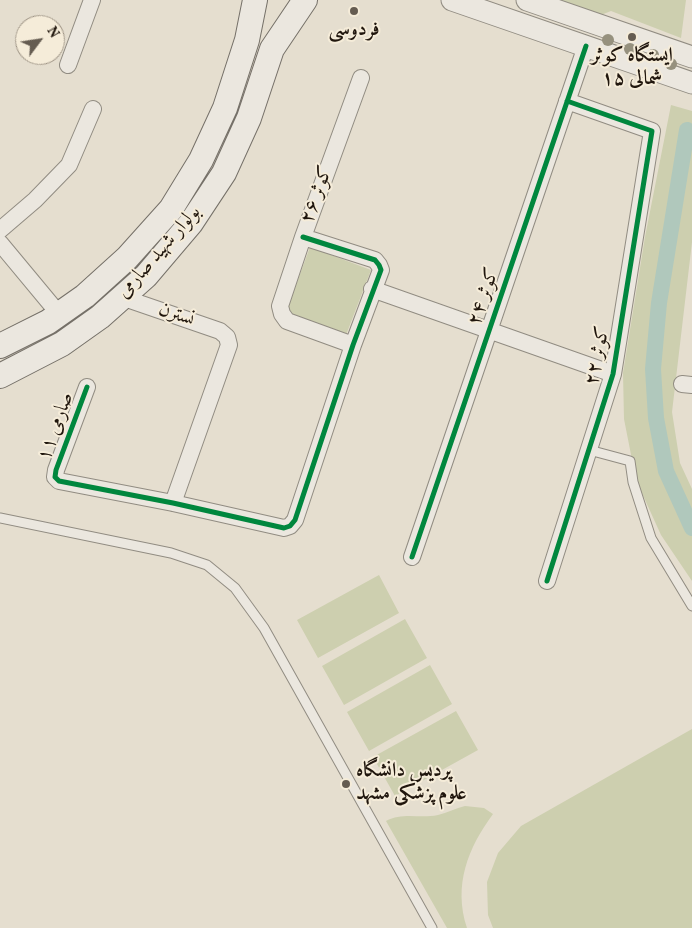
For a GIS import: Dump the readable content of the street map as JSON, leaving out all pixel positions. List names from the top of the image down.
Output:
{
  "streets": {
    "main road": ["بولوار شهید صارمی"],
    "street": [
      "کوثر ۲۶",
      "کوثر ۲۴",
      "نسترن",
      "کوثر ۲۲",
      "صارمی ۱۱"
    ]
  },
  "crossings": [
    ["بولوار شهید صارمی", "نسترن"],
    ["کوثر ۲۴", "کوثر ۲۲"],
    ["نسترن", "صارمی ۱۱"]
  ],
  "places": ["فردوسی", "ایستگاه کوثر شمالی ۱۵", "پردیس دانشگاه علوم پزشکی مشهد"],
  "north": "top right"
}
